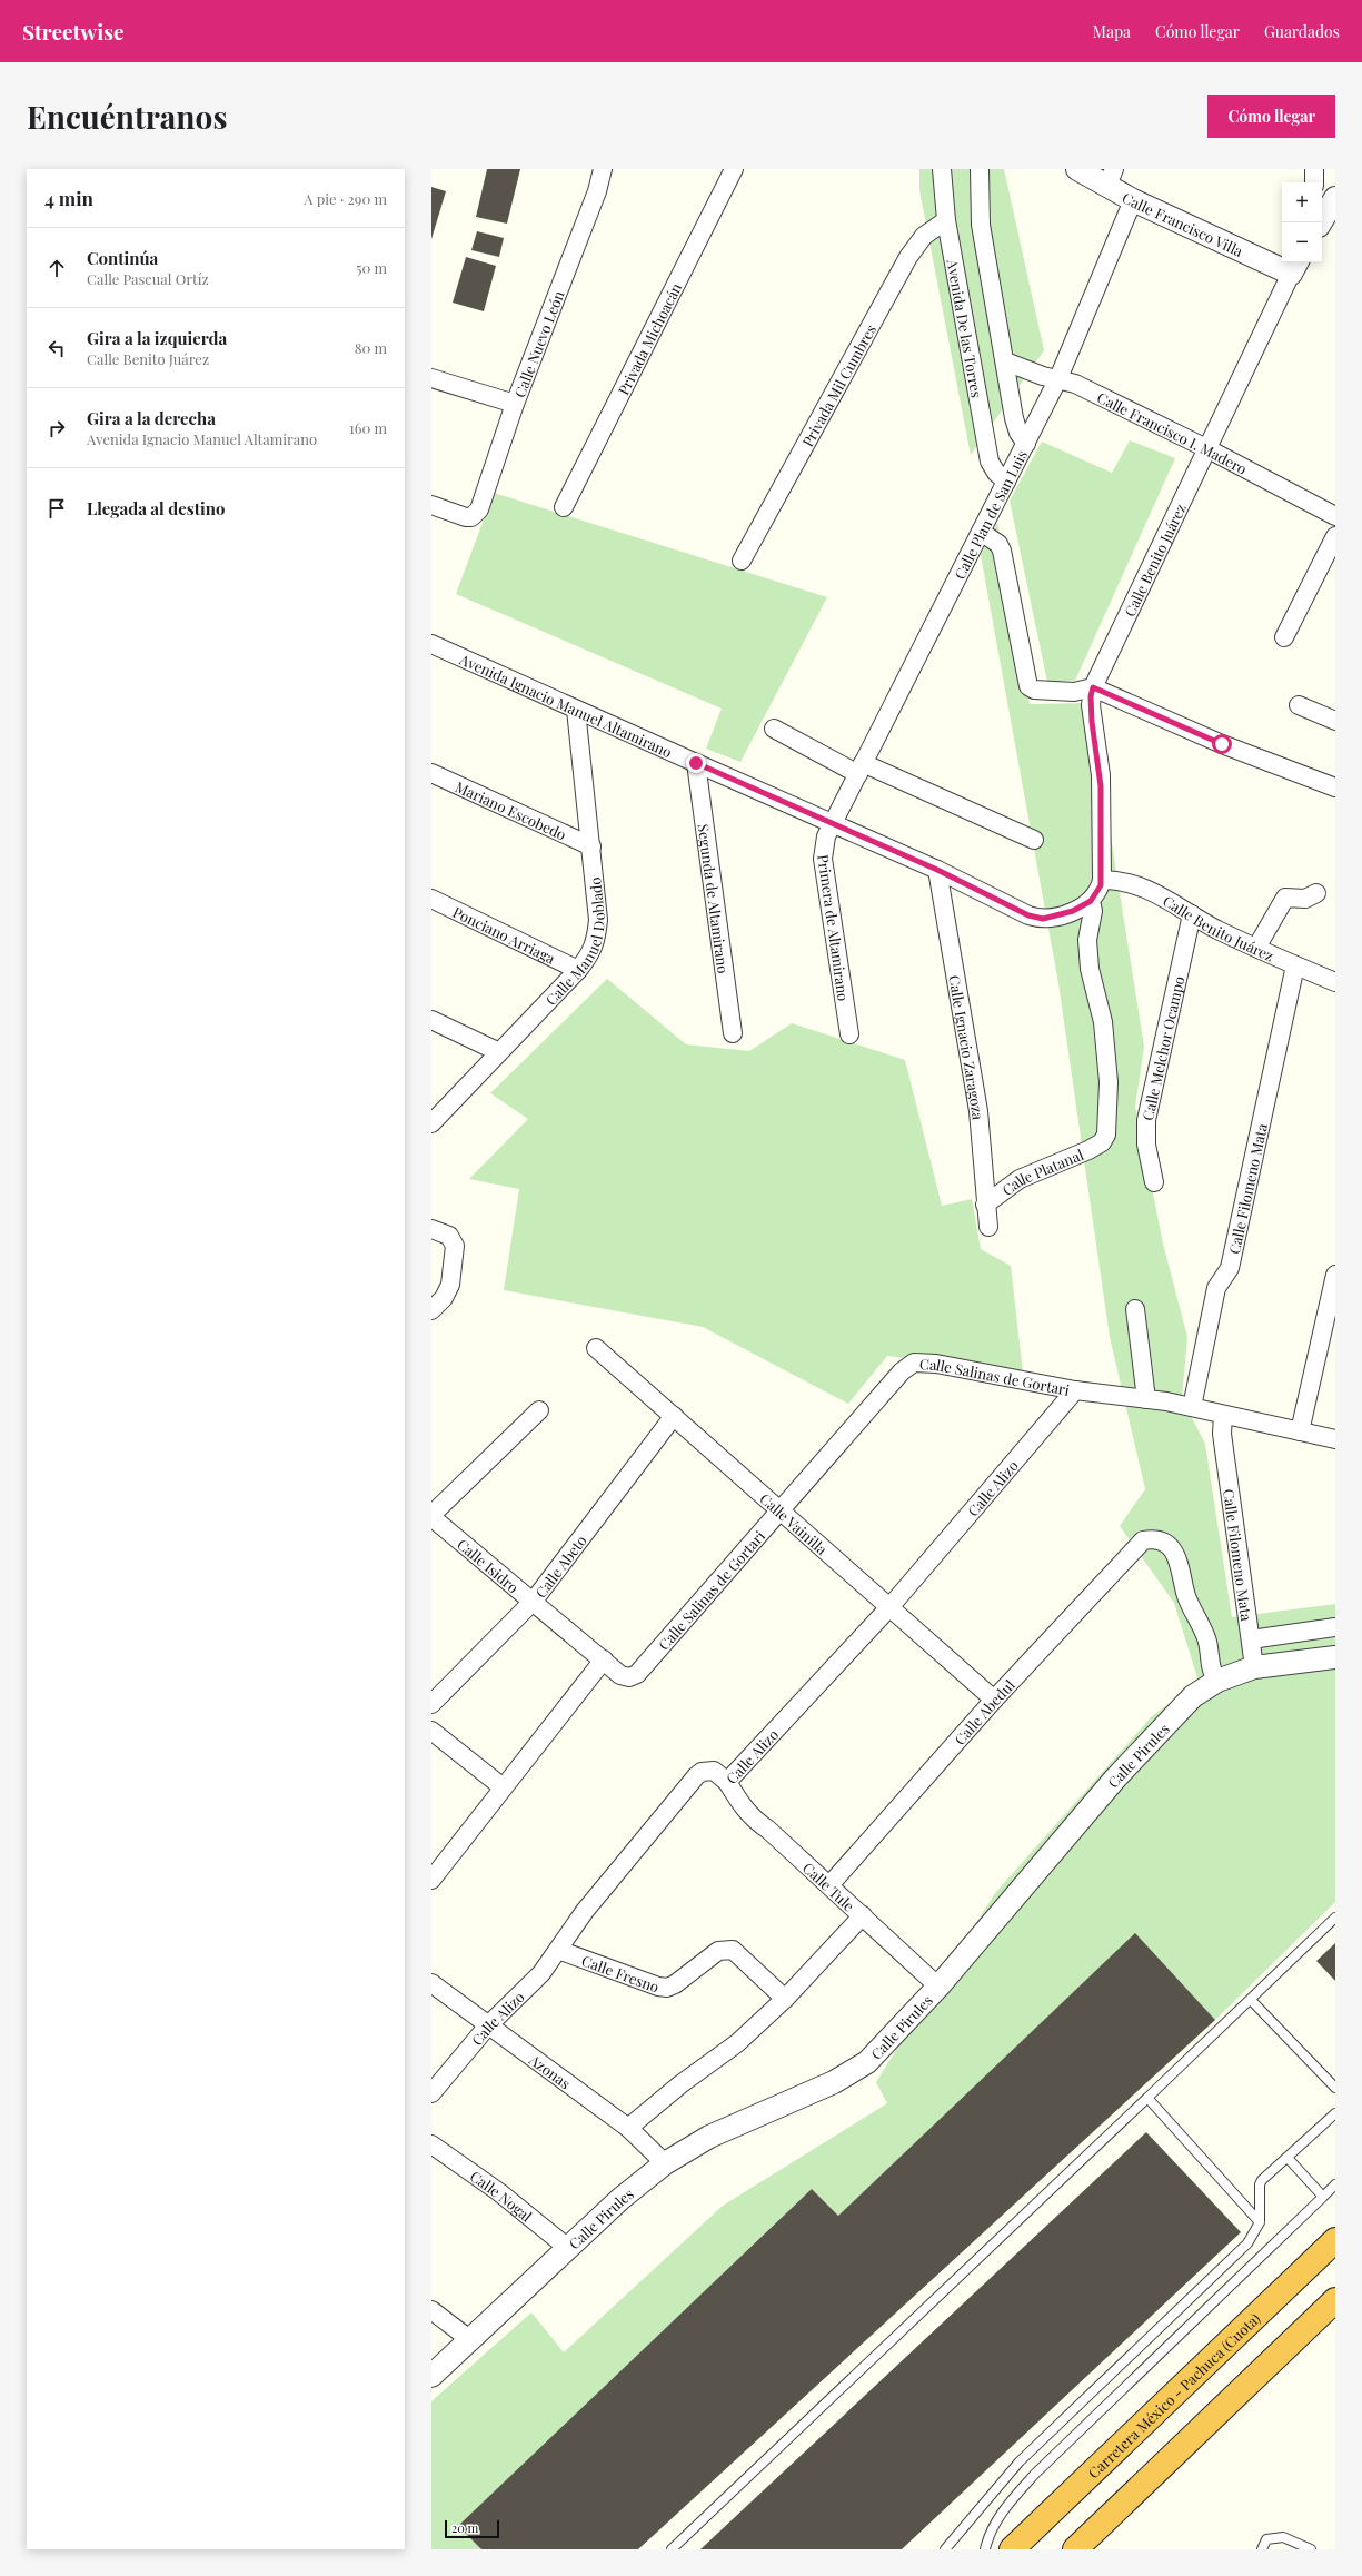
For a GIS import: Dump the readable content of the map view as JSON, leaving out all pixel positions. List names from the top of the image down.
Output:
{
  "streets": {
    "highway": ["Carretera México - Pachuca (Cuota)"],
    "street": [
      "Calle Francisco Villa",
      "Avenida De las Torres",
      "Privada Michoacán",
      "Calle Nuevo León",
      "Privada Mil Cumbres",
      "Calle Francisco I. Madero",
      "Calle Plan de San Luis",
      "Calle Benito Juárez",
      "Avenida Ignacio Manuel Altamirano",
      "Mariano Escobedo",
      "Segunda de Altamirano",
      "Primera de Altamirano",
      "Ponciano Arriaga",
      "Calle Manuel Doblado",
      "Calle Ignacio Zaragoza",
      "Calle Melchor Ocampo",
      "Calle Platanal",
      "Calle Filomeno Mata",
      "Calle Salinas de Gortari",
      "Calle Alizo",
      "Calle Vainilla",
      "Calle Isidro",
      "Calle Abeto",
      "Calle Abedul",
      "Calle Pirules",
      "Calle Tule",
      "Calle Fresno",
      "Azonas",
      "Calle Nogal"
    ]
  },
  "crossings": [
    ["Calle Francisco Villa", "Calle Plan de San Luis"],
    ["Calle Francisco Villa", "Calle Benito Juárez"],
    ["Avenida De las Torres", "Privada Mil Cumbres"],
    ["Avenida De las Torres", "Calle Plan de San Luis"],
    ["Calle Francisco I. Madero", "Calle Plan de San Luis"],
    ["Calle Francisco I. Madero", "Calle Benito Juárez"],
    ["Calle Plan de San Luis", "Avenida Ignacio Manuel Altamirano"],
    ["Calle Plan de San Luis", "Primera de Altamirano"],
    ["Calle Benito Juárez", "Avenida Ignacio Manuel Altamirano"],
    ["Calle Benito Juárez", "Calle Melchor Ocampo"],
    ["Calle Benito Juárez", "Calle Platanal"],
    ["Calle Benito Juárez", "Calle Filomeno Mata"],
    ["Avenida Ignacio Manuel Altamirano", "Segunda de Altamirano"],
    ["Avenida Ignacio Manuel Altamirano", "Primera de Altamirano"],
    ["Avenida Ignacio Manuel Altamirano", "Calle Manuel Doblado"],
    ["Avenida Ignacio Manuel Altamirano", "Calle Ignacio Zaragoza"],
    ["Avenida Ignacio Manuel Altamirano", "Calle Platanal"],
    ["Mariano Escobedo", "Calle Manuel Doblado"],
    ["Ponciano Arriaga", "Calle Manuel Doblado"],
    ["Calle Ignacio Zaragoza", "Calle Platanal"],
    ["Calle Filomeno Mata", "Calle Salinas de Gortari"],
    ["Calle Filomeno Mata", "Calle Pirules"],
    ["Calle Salinas de Gortari", "Calle Alizo"],
    ["Calle Salinas de Gortari", "Calle Vainilla"],
    ["Calle Salinas de Gortari", "Calle Isidro"],
    ["Calle Alizo", "Calle Vainilla"],
    ["Calle Alizo", "Calle Tule"],
    ["Calle Alizo", "Calle Fresno"],
    ["Calle Alizo", "Azonas"],
    ["Calle Vainilla", "Calle Abeto"],
    ["Calle Vainilla", "Calle Abedul"],
    ["Calle Isidro", "Calle Abeto"],
    ["Calle Abedul", "Calle Pirules"],
    ["Calle Abedul", "Calle Tule"],
    ["Calle Pirules", "Calle Tule"],
    ["Calle Pirules", "Azonas"],
    ["Calle Pirules", "Calle Nogal"]
  ],
  "scale_bar": "20 m",
  "page": {
    "header": "Streetwise",
    "nav": ["Mapa", "Cómo llegar", "Guardados"],
    "buttons": "Cómo llegar",
    "title": "Encuéntranos",
    "heading": ["4 min", "A pie · 290 m"],
    "map_buttons": ["+", "−"],
    "list": [
      ["Continúa", "Calle Pascual Ortíz", "50 m"],
      ["Gira a la izquierda", "Calle Benito Juárez", "80 m"],
      ["Gira a la derecha", "Avenida Ignacio Manuel Altamirano", "160 m"],
      "Llegada al destino"
    ],
    "scale": "20 m"
  }
}
